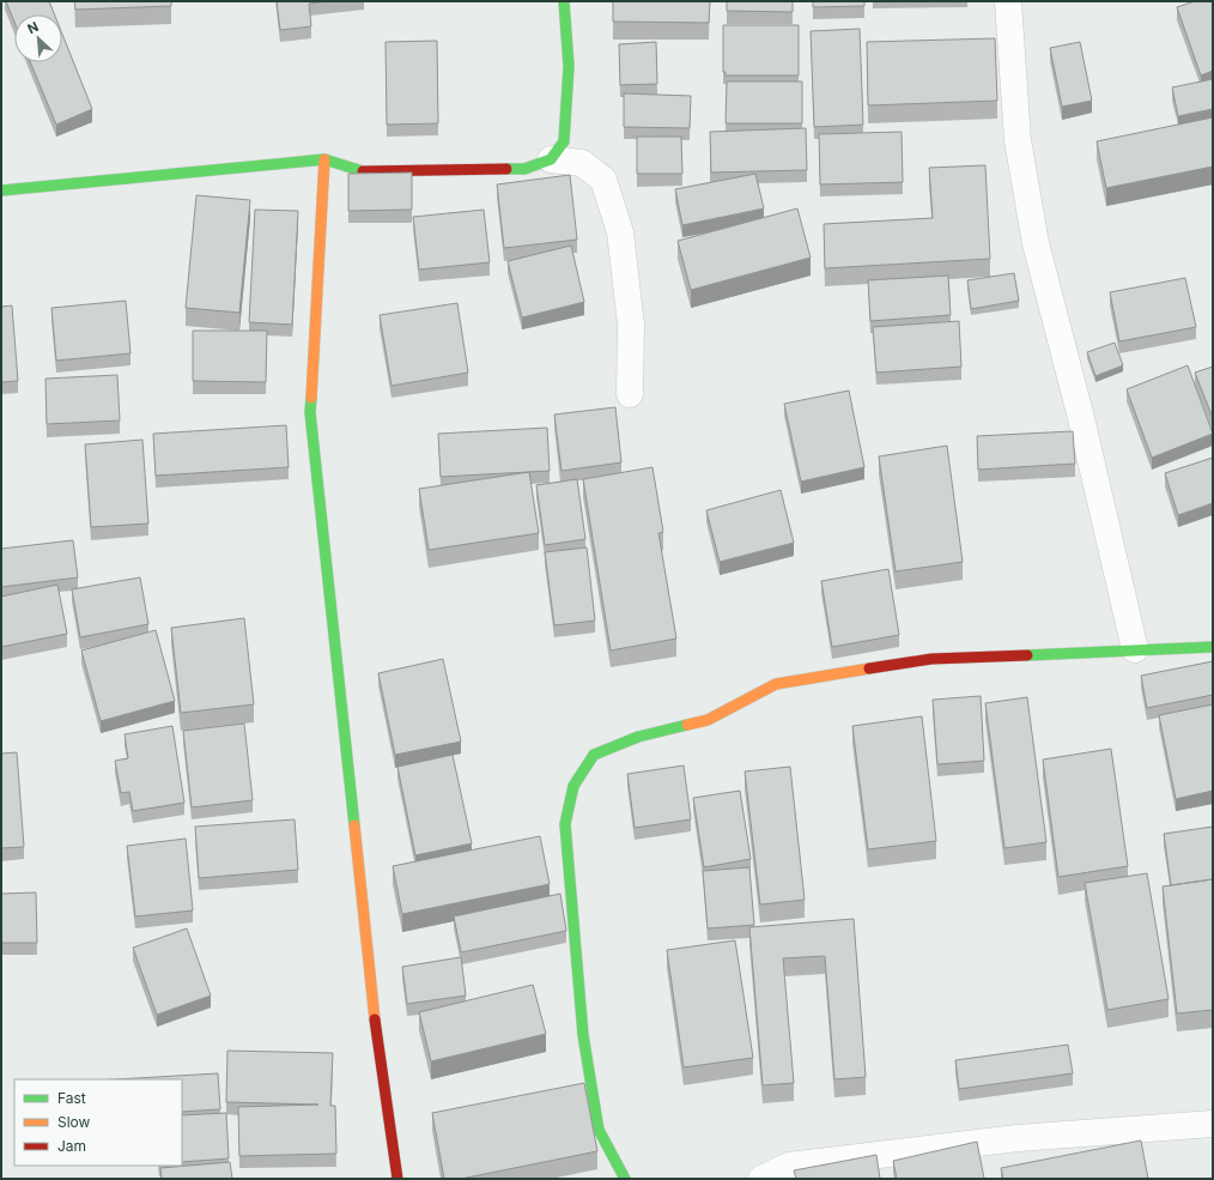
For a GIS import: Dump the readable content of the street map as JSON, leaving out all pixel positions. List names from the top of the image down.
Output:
{
  "legend": ["Fast", "Slow", "Jam"],
  "north": "top left"
}
